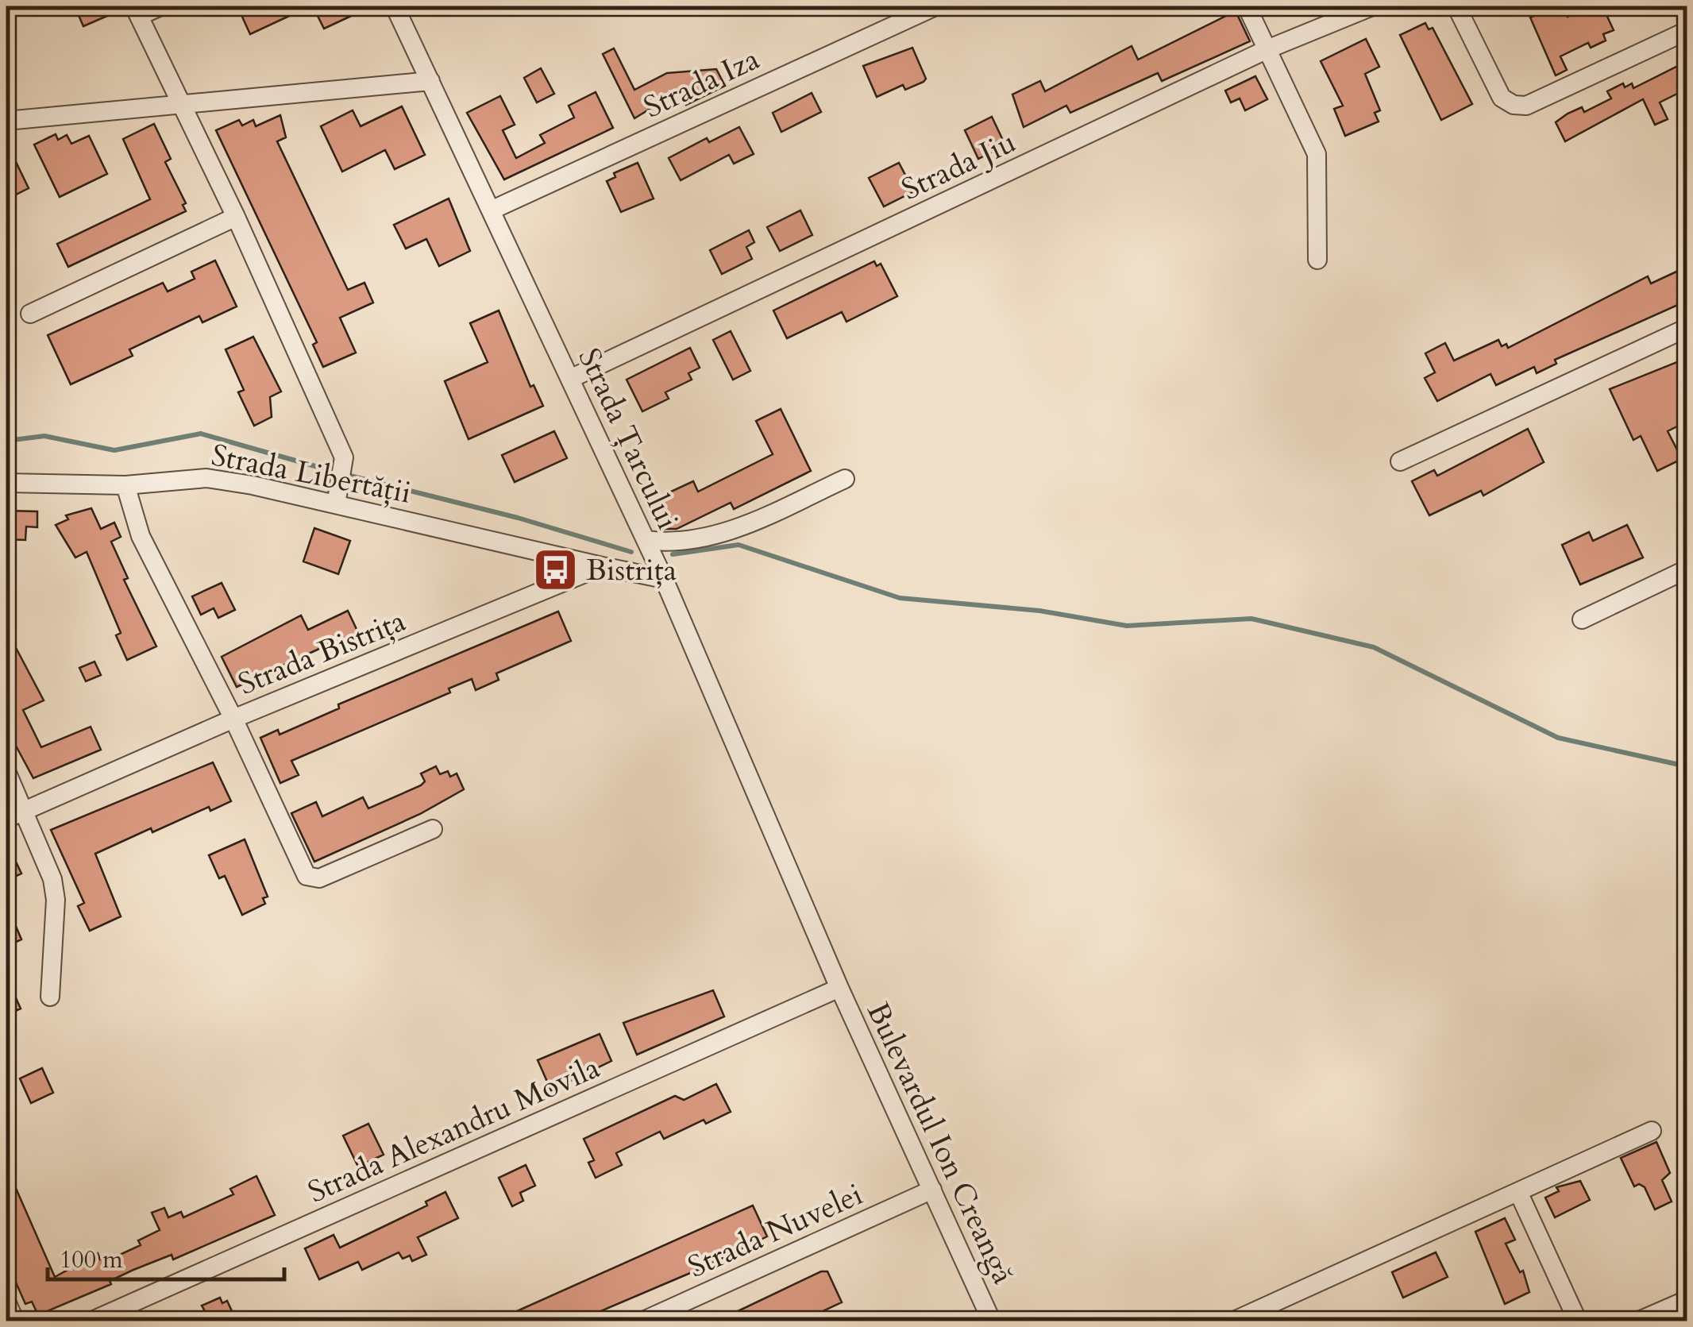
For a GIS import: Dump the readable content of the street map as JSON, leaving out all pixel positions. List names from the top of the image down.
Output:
{
  "streets": {
    "street": [
      "Strada Iza",
      "Strada Jiu",
      "Strada Țarcului",
      "Strada Libertății",
      "Strada Bistrița",
      "Strada Alexandru Movila",
      "Bulevardul Ion Creangă",
      "Strada Nuvelei"
    ]
  },
  "crossings": [
    ["Strada Iza", "Strada Țarcului"],
    ["Strada Jiu", "Strada Țarcului"],
    ["Strada Țarcului", "Strada Alexandru Movila"],
    ["Strada Țarcului", "Bulevardul Ion Creangă"],
    ["Strada Libertății", "Strada Bistrița"],
    ["Strada Alexandru Movila", "Bulevardul Ion Creangă"],
    ["Bulevardul Ion Creangă", "Strada Nuvelei"]
  ],
  "places": {
    "bus stop": ["Bistrița"]
  },
  "scale_bar": "100 m"
}
